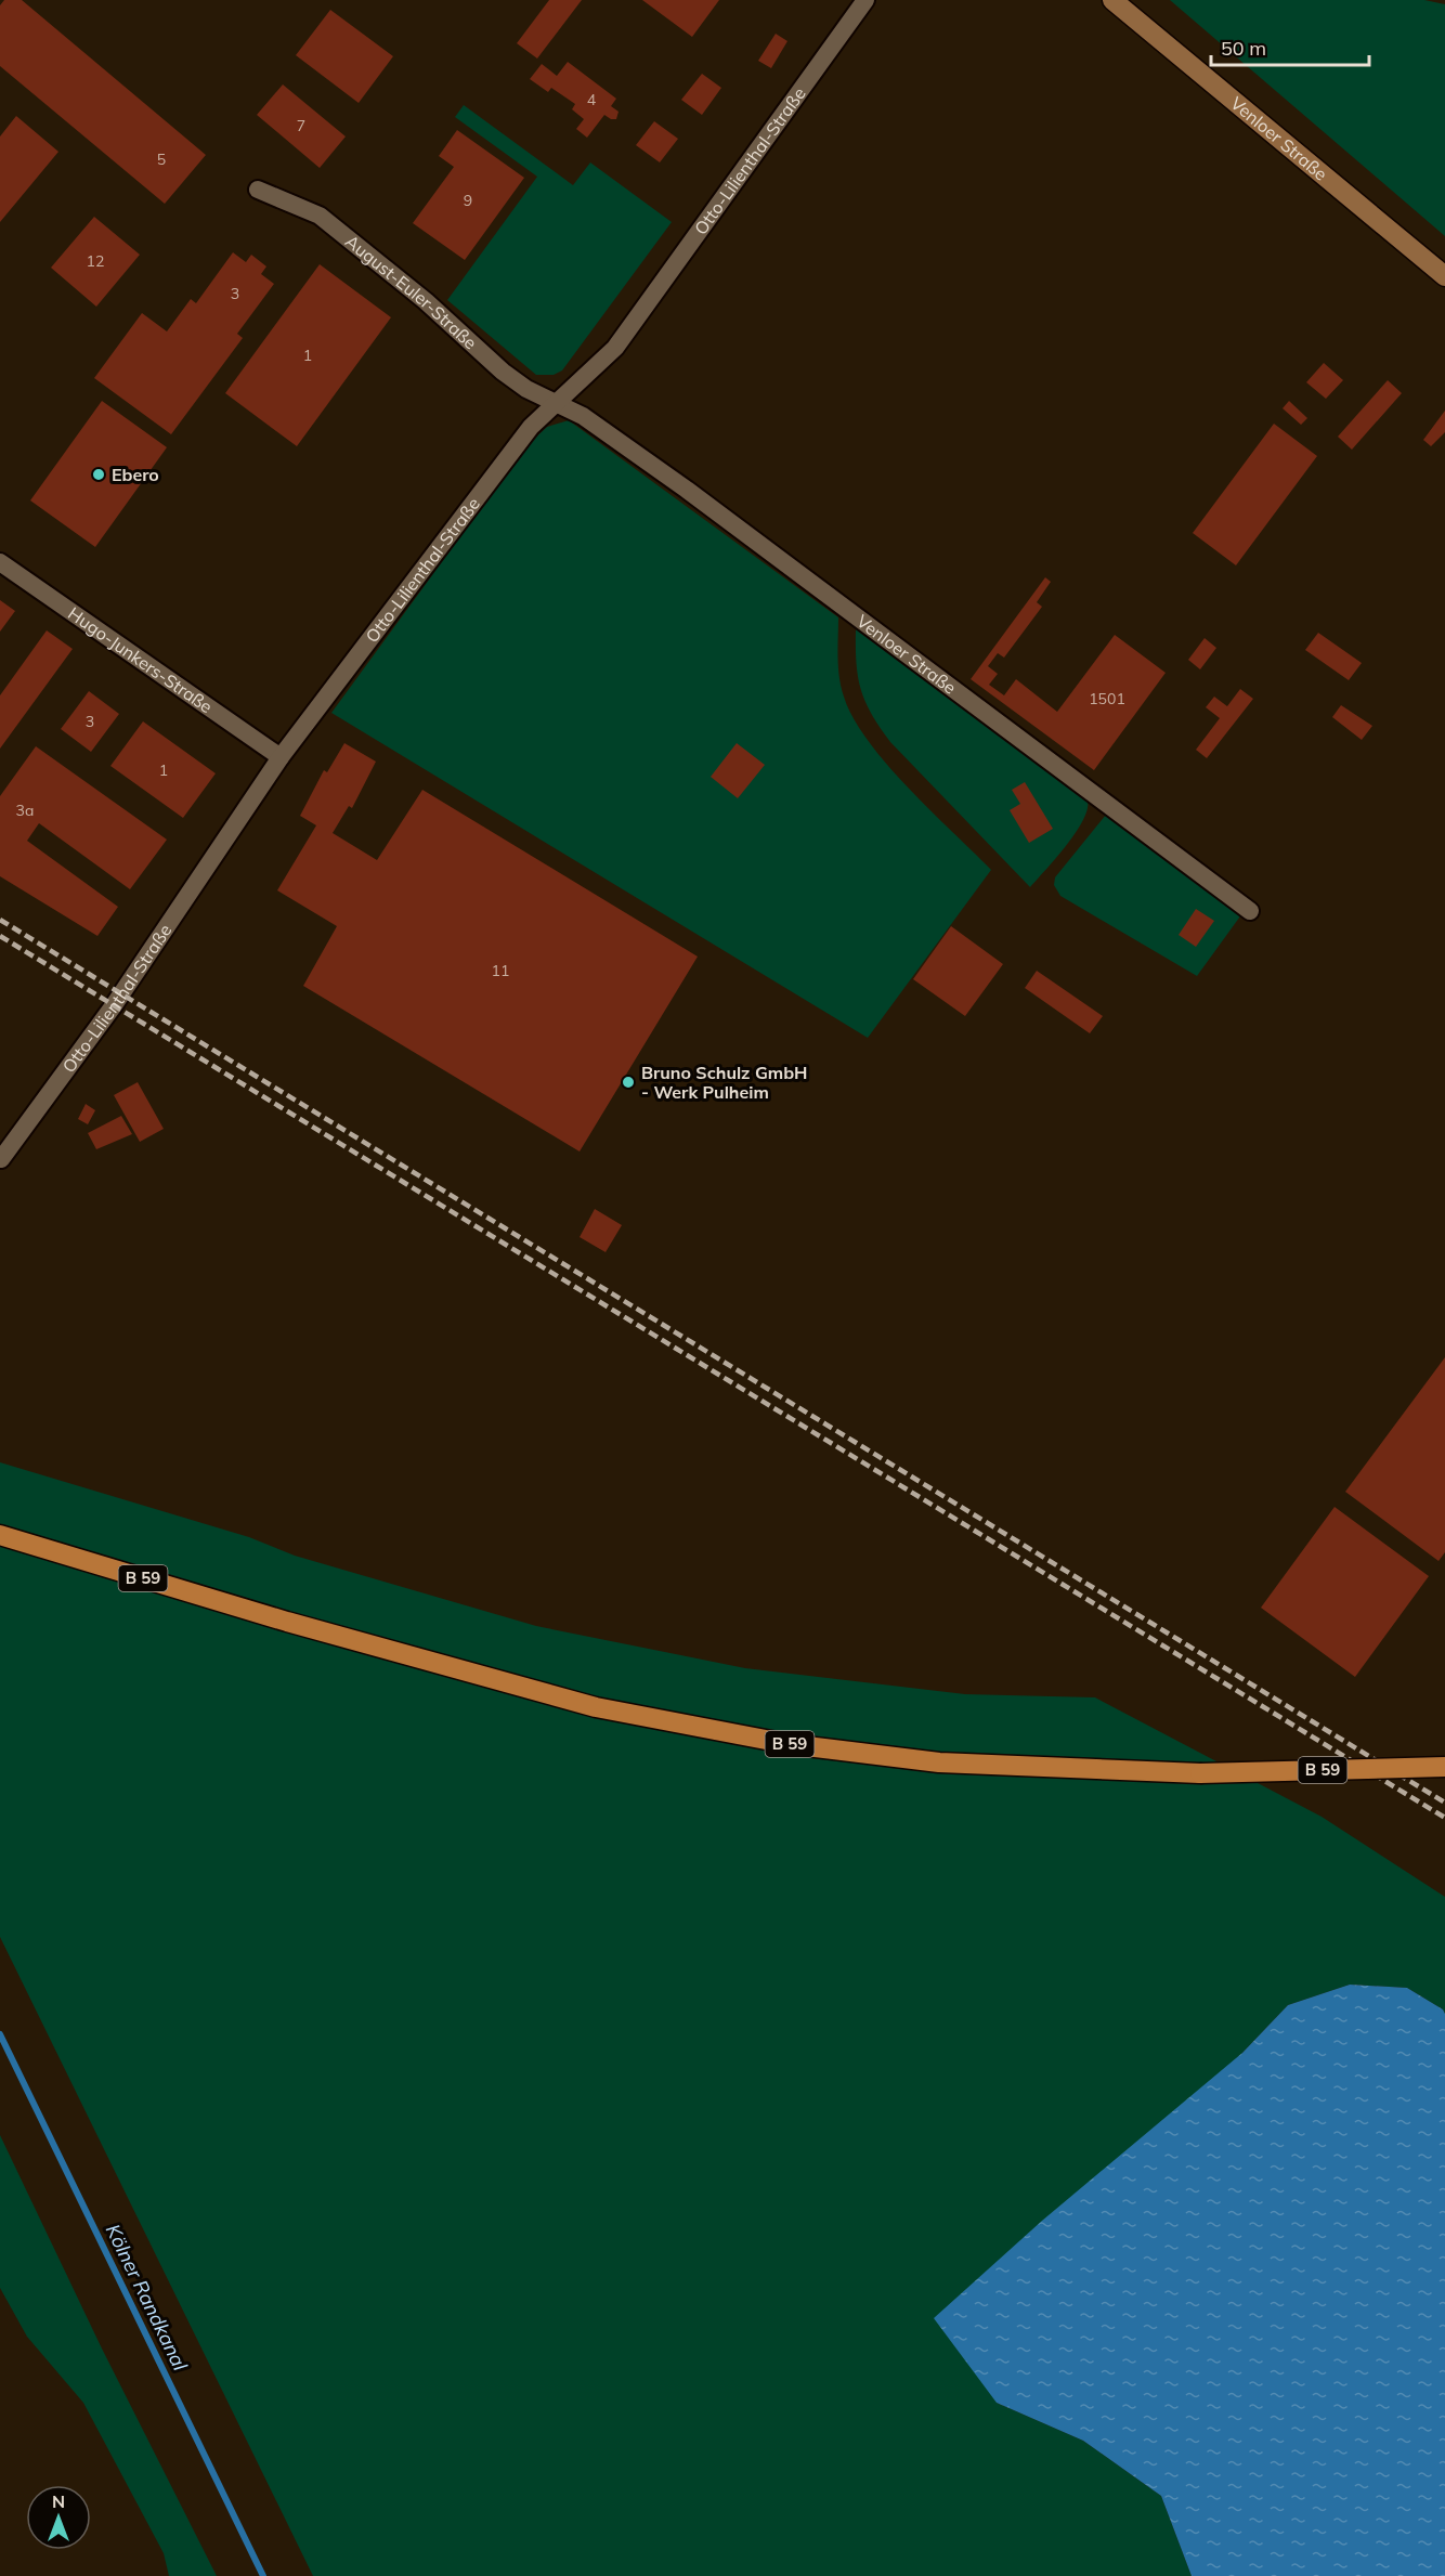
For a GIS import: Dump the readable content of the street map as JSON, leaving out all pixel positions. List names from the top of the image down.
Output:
{
  "streets": {
    "main road": ["Venloer Straße", "B 59"],
    "street": ["Otto-Lilienthal-Straße", "August-Euler-Straße", "Hugo-Junkers-Straße"]
  },
  "crossings": [
    ["Venloer Straße", "Otto-Lilienthal-Straße"],
    ["Venloer Straße", "August-Euler-Straße"],
    ["Otto-Lilienthal-Straße", "August-Euler-Straße"],
    ["Otto-Lilienthal-Straße", "Hugo-Junkers-Straße"]
  ],
  "water": ["Kölner Randkanal"],
  "places": ["Ebero", "Bruno Schulz GmbH - Werk Pulheim"],
  "house_numbers": [
    "4",
    "7",
    "5",
    "9",
    "12",
    "3",
    "1",
    "1501",
    "3",
    "1",
    "3a",
    "11"
  ],
  "scale_bar": "50 m",
  "north": "top"
}
